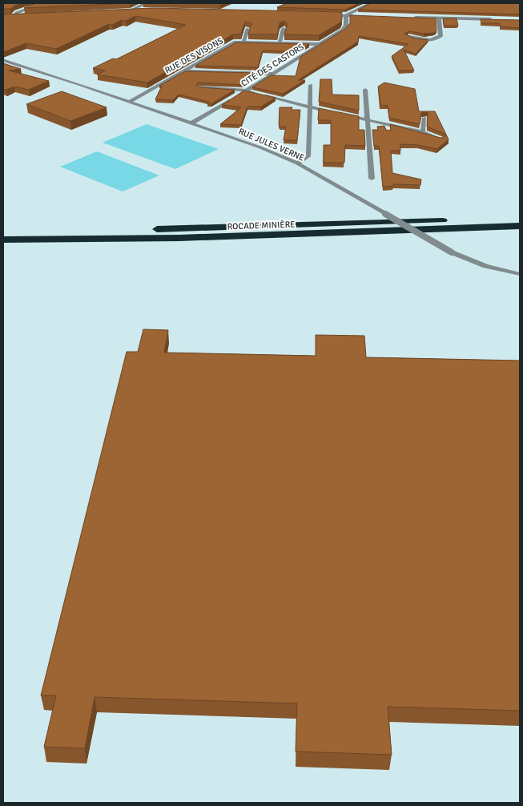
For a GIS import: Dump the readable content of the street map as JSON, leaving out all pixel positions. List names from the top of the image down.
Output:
{
  "streets": {
    "highway": ["ROCADE MINIÈRE"],
    "street": ["RUE DES VISONS", "CITÉ DES CASTORS", "RUE JULES VERNE"]
  },
  "crossings": [
    ["RUE DES VISONS", "CITÉ DES CASTORS"],
    ["RUE DES VISONS", "RUE JULES VERNE"],
    ["CITÉ DES CASTORS", "RUE JULES VERNE"]
  ]
}
